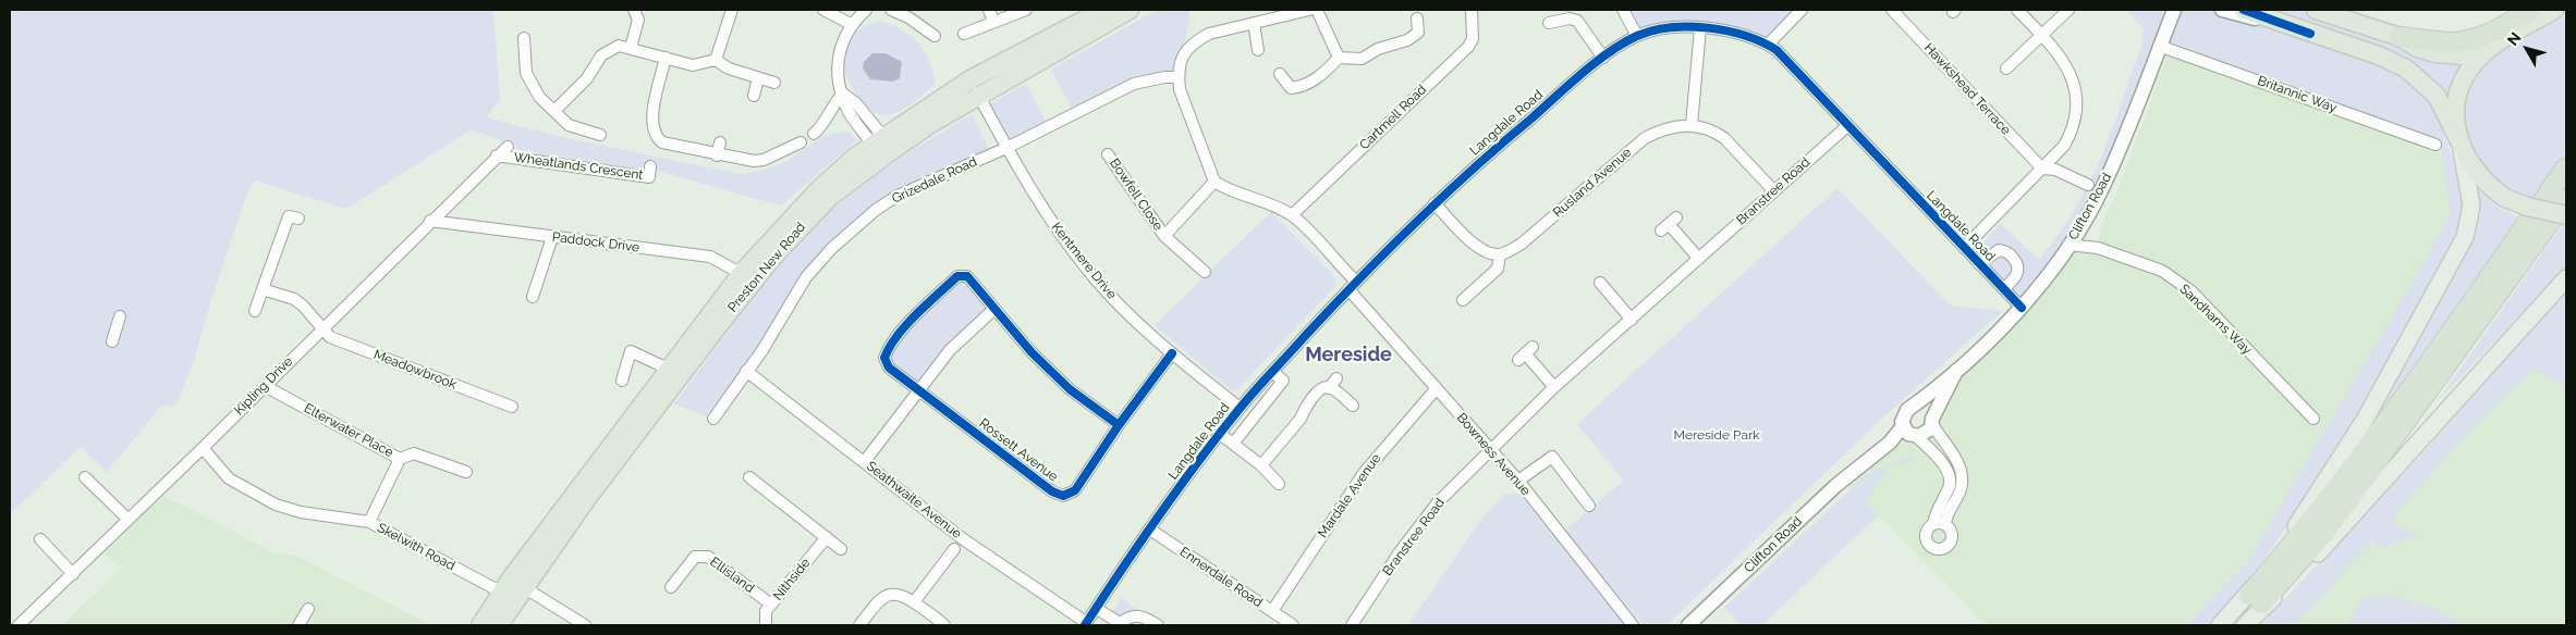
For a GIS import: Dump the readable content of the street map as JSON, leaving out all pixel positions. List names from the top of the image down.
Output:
{
  "streets": {
    "highway": ["Preston New Road"],
    "street": [
      "Hawkshead Terrace",
      "Britannic Way",
      "Cartmell Road",
      "Langdale Road",
      "Wheatlands Crescent",
      "Grizedale Road",
      "Rusland Avenue",
      "Branstree Road",
      "Bowfell Close",
      "Clifton Road",
      "Paddock Drive",
      "Kentmere Drive",
      "Sandhams Way",
      "Meadowbrook",
      "Kipling Drive",
      "Elterwater Place",
      "Rossett Avenue",
      "Bowness Avenue",
      "Mardale Avenue",
      "Seathwaite Avenue",
      "Skelwith Road",
      "Ellisland",
      "Ennerdale Road",
      "Nithside"
    ]
  },
  "crossings": [
    ["Britannic Way", "Clifton Road"],
    ["Cartmell Road", "Bowness Avenue"],
    ["Langdale Road", "Branstree Road"],
    ["Langdale Road", "Clifton Road"],
    ["Langdale Road", "Kentmere Drive"],
    ["Langdale Road", "Bowness Avenue"],
    ["Langdale Road", "Seathwaite Avenue"],
    ["Langdale Road", "Ennerdale Road"],
    ["Wheatlands Crescent", "Kipling Drive"],
    ["Grizedale Road", "Kentmere Drive"],
    ["Grizedale Road", "Seathwaite Avenue"],
    ["Rusland Avenue", "Branstree Road"],
    ["Branstree Road", "Bowness Avenue"],
    ["Bowfell Close", "Bowness Avenue"],
    ["Clifton Road", "Sandhams Way"],
    ["Paddock Drive", "Preston New Road"],
    ["Paddock Drive", "Kipling Drive"],
    ["Kentmere Drive", "Preston New Road"],
    ["Kentmere Drive", "Rossett Avenue"],
    ["Preston New Road", "Skelwith Road"],
    ["Meadowbrook", "Kipling Drive"],
    ["Kipling Drive", "Elterwater Place"],
    ["Kipling Drive", "Skelwith Road"],
    ["Bowness Avenue", "Mardale Avenue"],
    ["Mardale Avenue", "Ennerdale Road"],
    ["Ellisland", "Nithside"]
  ],
  "districts": ["Mereside"],
  "parks": ["Mereside Park"],
  "north": "top left"
}
